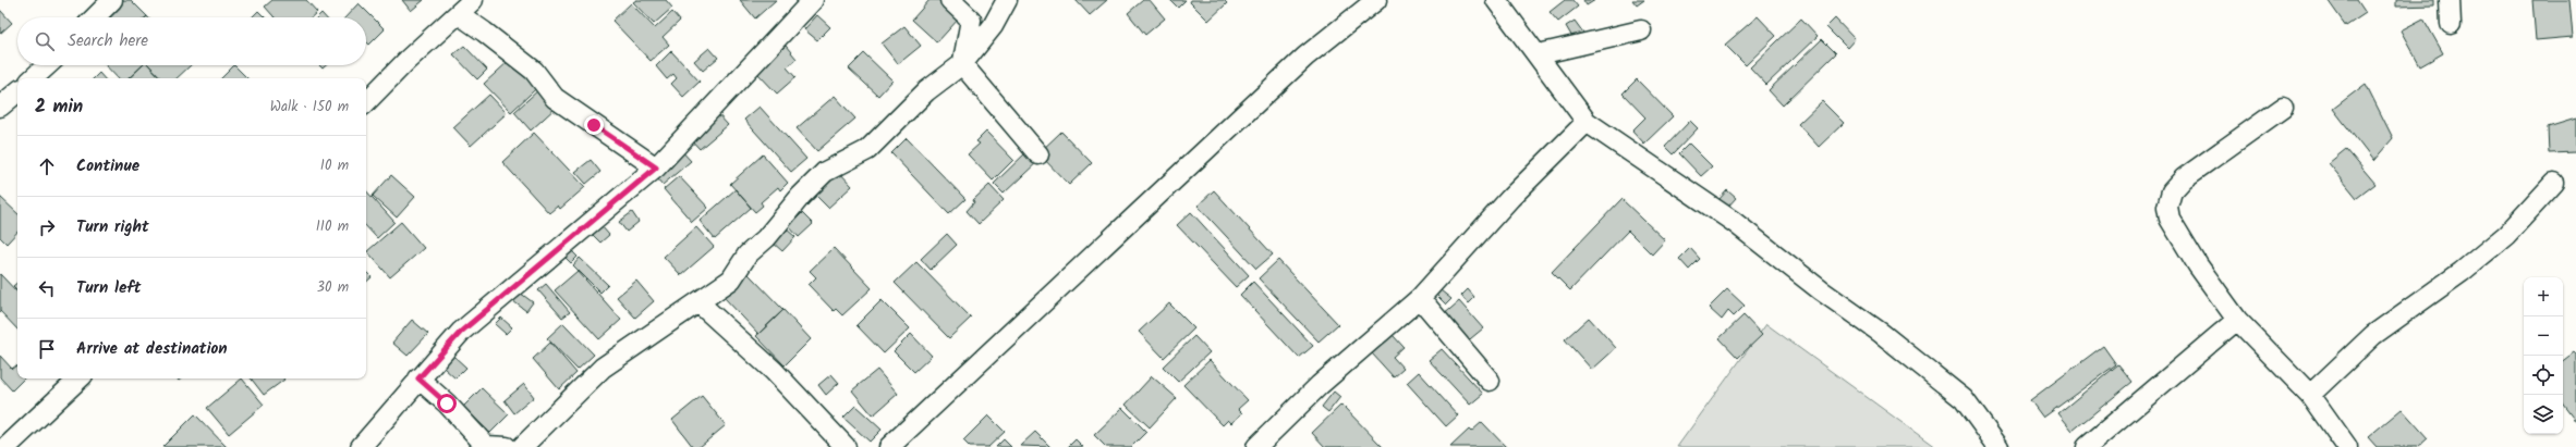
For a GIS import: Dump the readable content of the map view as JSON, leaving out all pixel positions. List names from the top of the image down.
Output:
{
  "page": {
    "search": "Search here",
    "heading": ["2 min", "Walk · 150 m"],
    "list": [
      ["Continue", "10 m"],
      ["Turn right", "110 m"],
      ["Turn left", "30 m"],
      "Arrive at destination"
    ],
    "map_buttons": ["+", "−"]
  }
}
